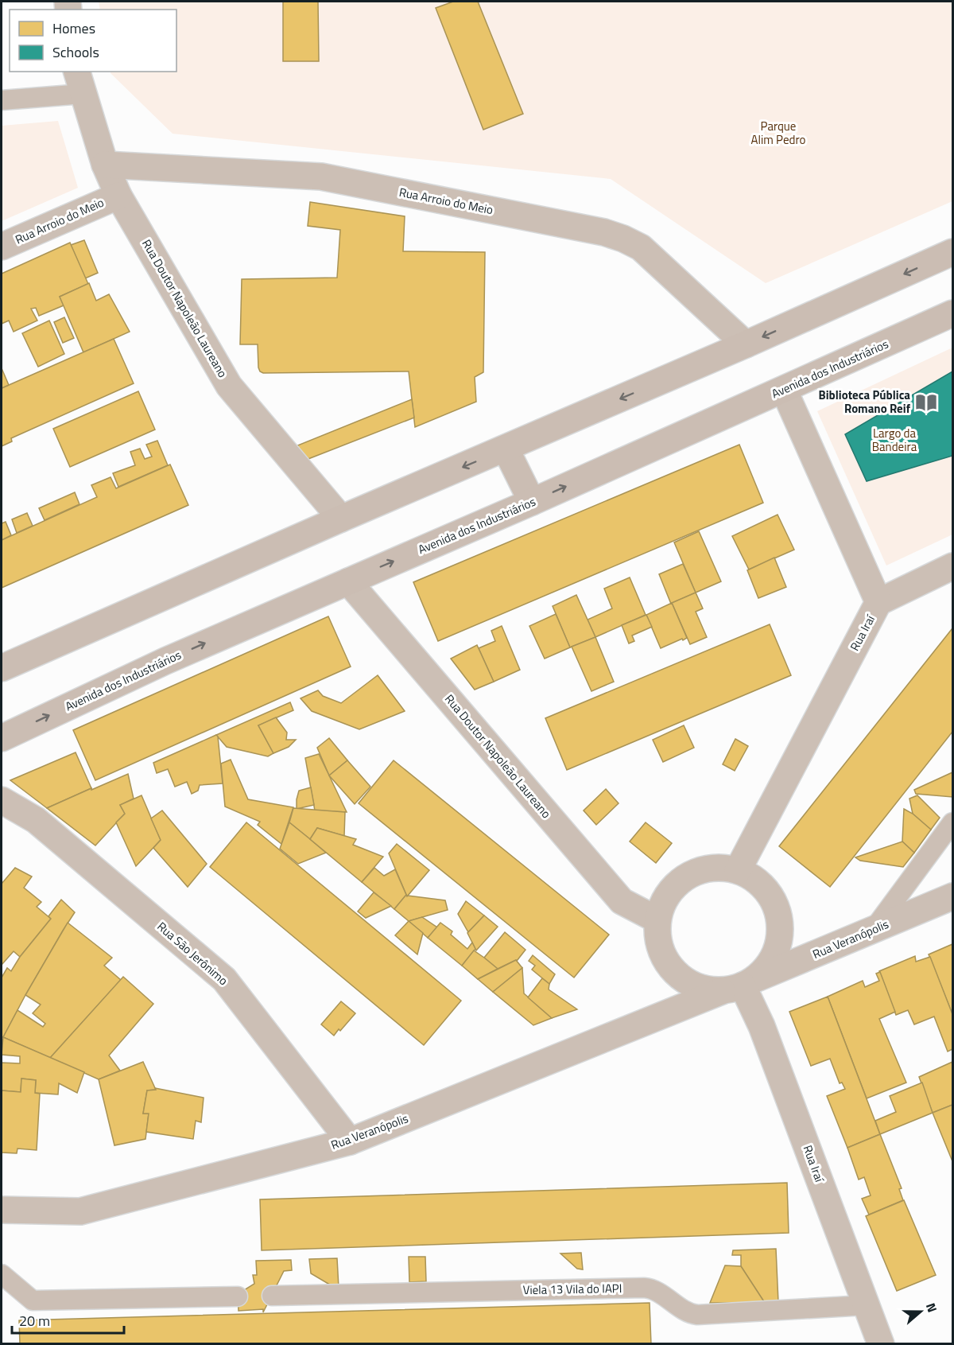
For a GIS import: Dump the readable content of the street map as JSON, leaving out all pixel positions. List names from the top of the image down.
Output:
{
  "streets": {
    "street": [
      "Rua Arroio do Meio",
      "Rua Doutor Napoleão Laureano",
      "Avenida dos Industriários",
      "Rua Iraí",
      "Rua Veranópolis",
      "Rua São Jerônimo"
    ],
    "lane": ["Viela 13 Vila do IAPI"]
  },
  "crossings": [
    ["Rua Arroio do Meio", "Rua Doutor Napoleão Laureano"],
    ["Rua Doutor Napoleão Laureano", "Avenida dos Industriários"],
    ["Rua Doutor Napoleão Laureano", "Rua Iraí"],
    ["Rua Doutor Napoleão Laureano", "Rua Veranópolis"],
    ["Avenida dos Industriários", "Rua Iraí"],
    ["Rua Iraí", "Rua Veranópolis"],
    ["Rua Iraí", "Viela 13 Vila do IAPI"],
    ["Rua Veranópolis", "Rua São Jerônimo"]
  ],
  "parks": ["Parque Alim Pedro", "Largo da Bandeira"],
  "places": {
    "library": ["Biblioteca Pública Romano Reif"]
  },
  "legend": ["Homes", "Schools"],
  "scale_bar": "20 m",
  "north": "right"
}
